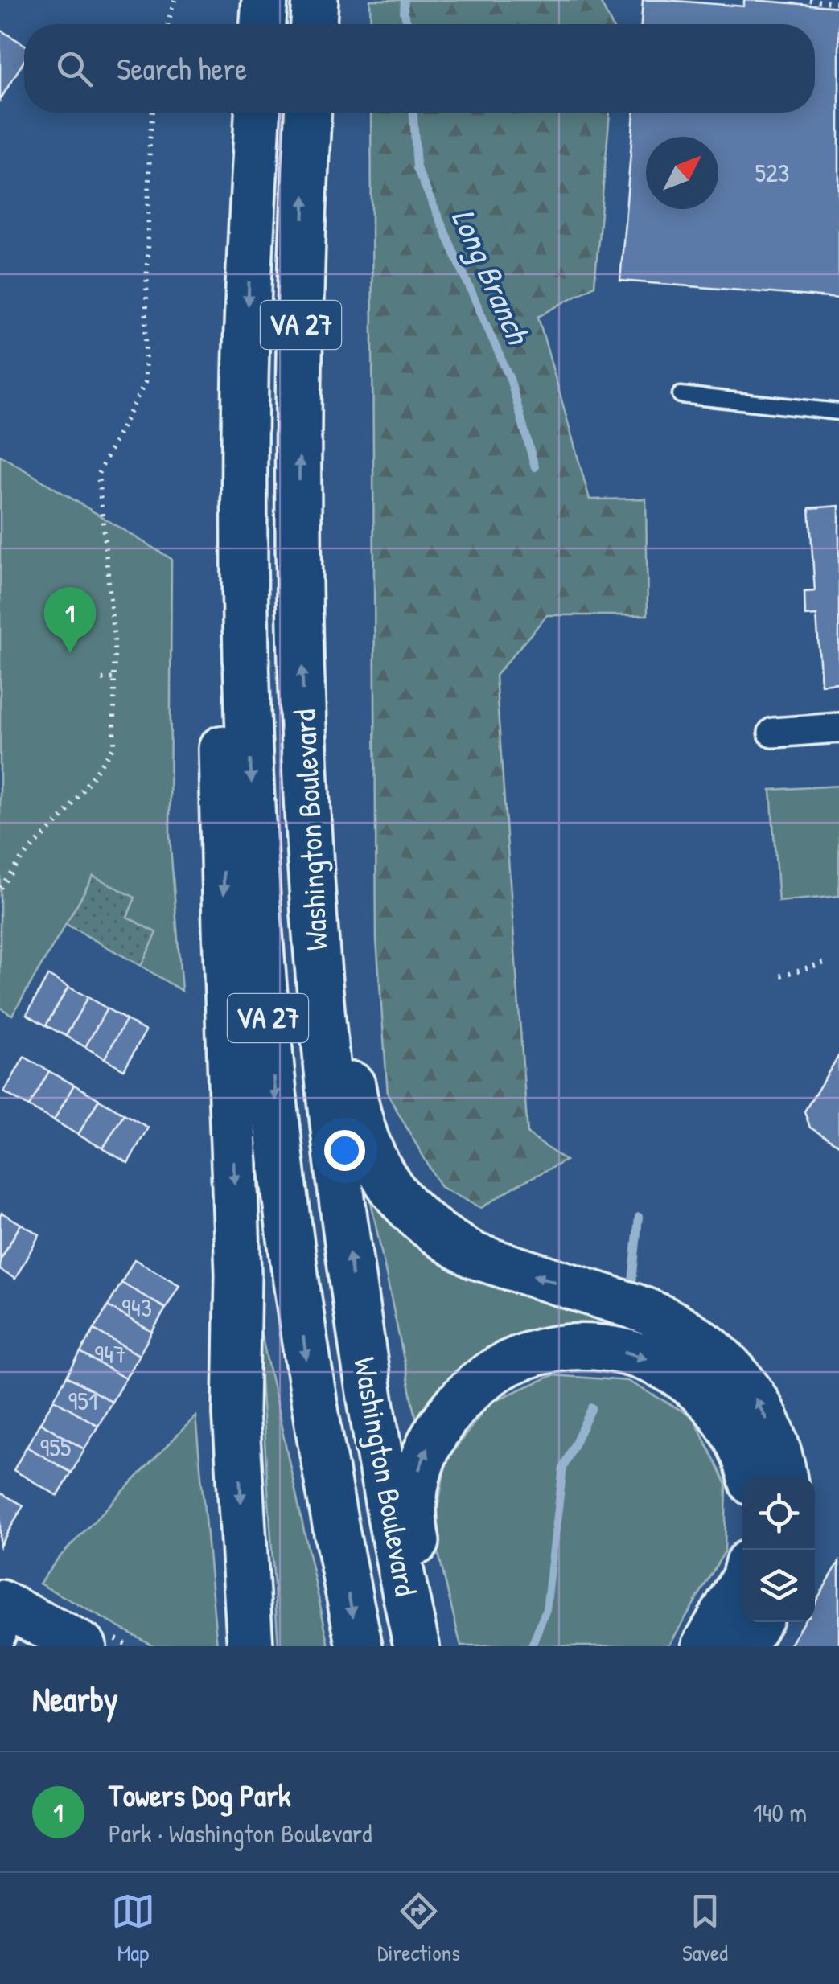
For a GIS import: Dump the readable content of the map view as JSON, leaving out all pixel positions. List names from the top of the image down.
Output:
{
  "streets": {
    "main road": ["VA 27", "Washington Boulevard"]
  },
  "water": ["Long Branch"],
  "house_numbers": [
    "523",
    "943",
    "947",
    "951",
    "955"
  ],
  "north": "top right",
  "page": {
    "search": "Search here",
    "pins": "1",
    "heading": "Nearby",
    "list": [
      {
        "mark": "1",
        "name": "Towers Dog Park",
        "note": "Park · Washington Boulevard",
        "value": "140 m"
      }
    ],
    "nav": ["Map", "Directions", "Saved"]
  }
}
